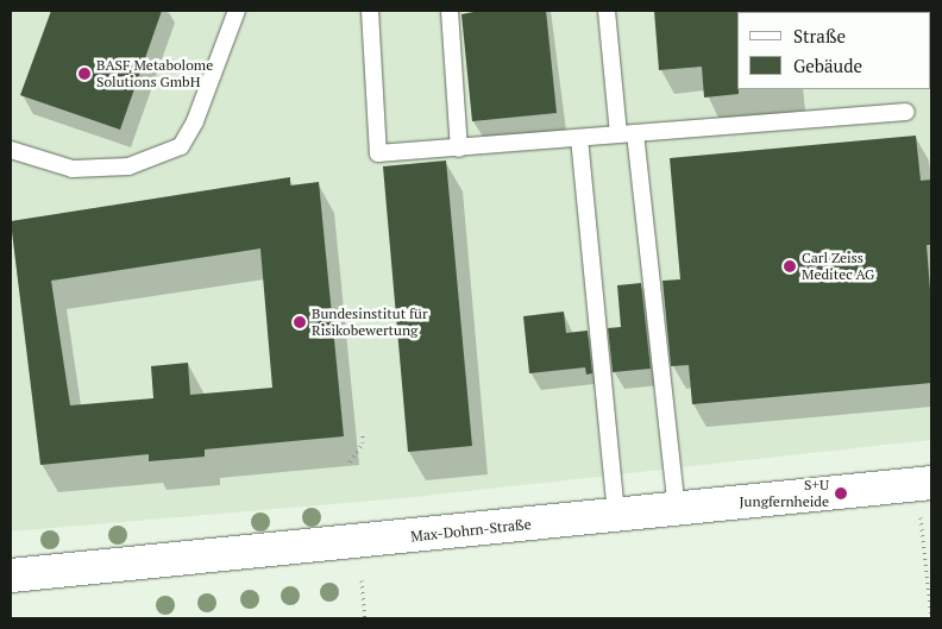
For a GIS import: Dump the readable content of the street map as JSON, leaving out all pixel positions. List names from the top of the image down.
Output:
{
  "streets": {
    "main road": ["Max-Dohrn-Straße"]
  },
  "places": [
    "BASF Metabolome Solutions GmbH",
    "Carl Zeiss Meditec AG",
    "Bundesinstitut für Risikobewertung",
    "S+U Jungfernheide"
  ],
  "legend": ["Straße", "Gebäude"]
}
